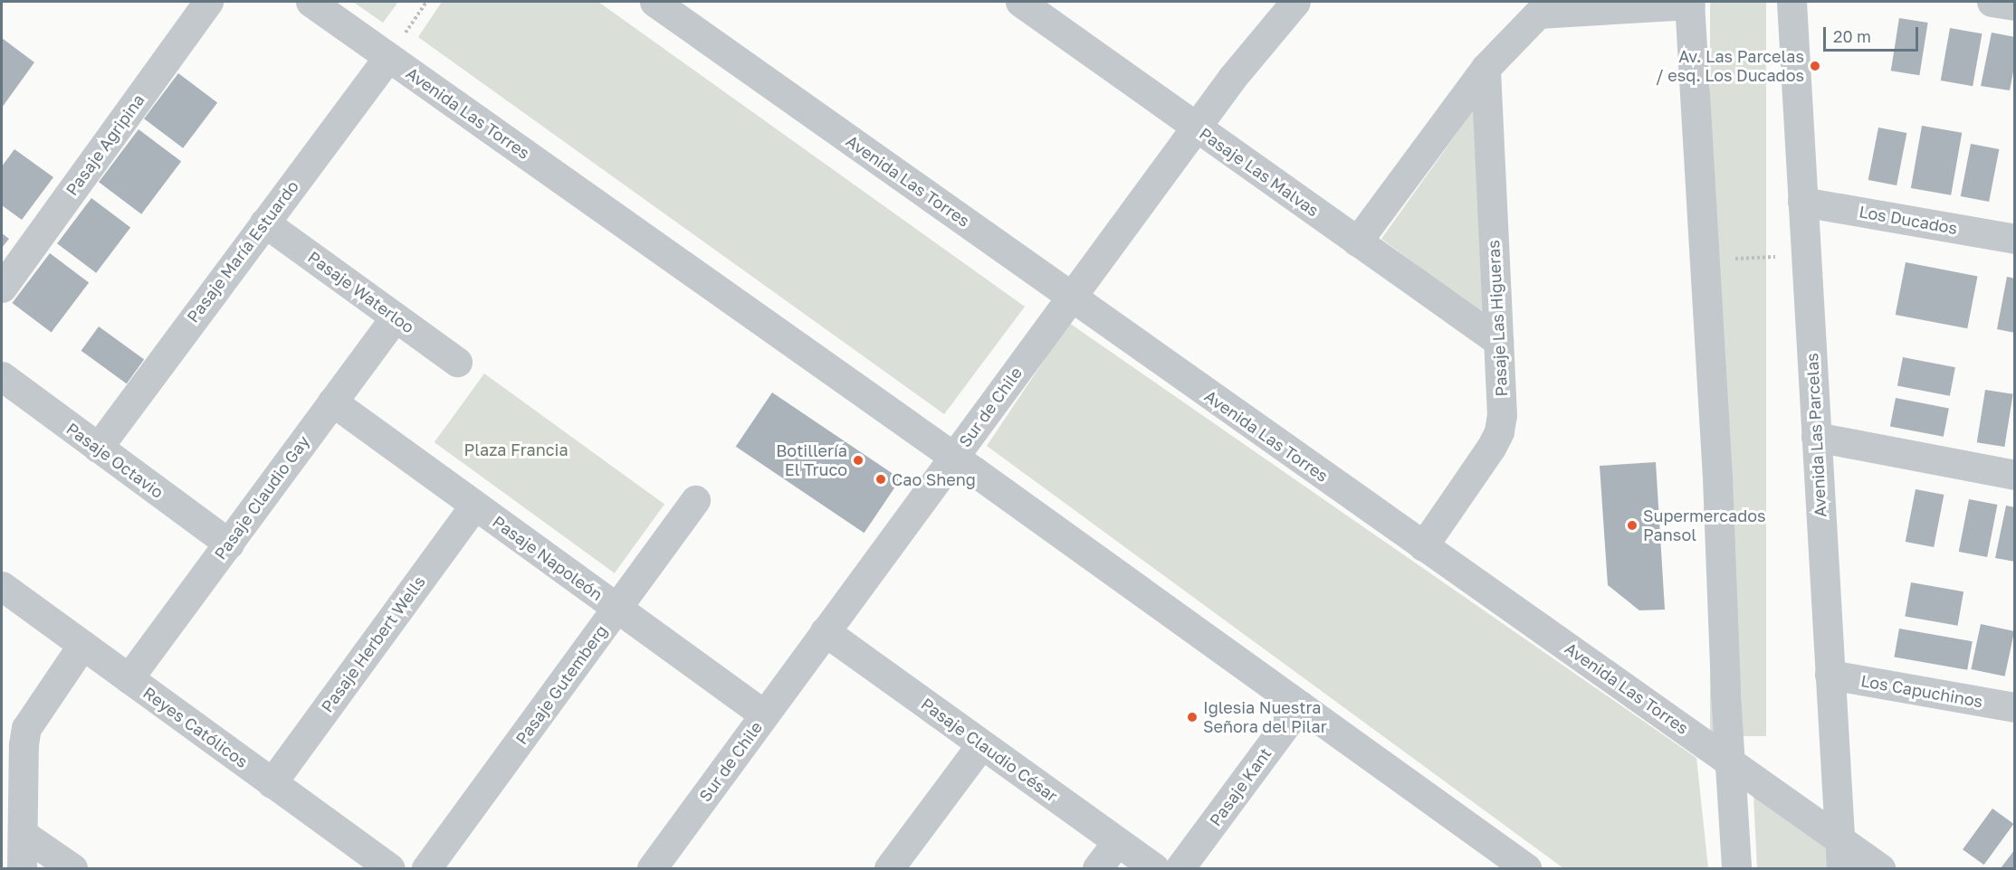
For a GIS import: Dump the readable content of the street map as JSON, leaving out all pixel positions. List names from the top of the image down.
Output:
{
  "streets": {
    "street": [
      "Avenida Las Torres",
      "Pasaje Agripina",
      "Pasaje Las Malvas",
      "Los Ducados",
      "Pasaje María Estuardo",
      "Pasaje Waterloo",
      "Pasaje Las Higueras",
      "Sur de Chile",
      "Avenida Las Parcelas",
      "Pasaje Octavio",
      "Pasaje Claudio Gay",
      "Pasaje Napoleón",
      "Pasaje Herbert Wells",
      "Pasaje Gutemberg",
      "Los Capuchinos",
      "Reyes Católicos",
      "Pasaje Claudio César",
      "Pasaje Kant"
    ]
  },
  "crossings": [
    ["Avenida Las Torres", "Pasaje María Estuardo"],
    ["Avenida Las Torres", "Pasaje Las Higueras"],
    ["Avenida Las Torres", "Sur de Chile"],
    ["Avenida Las Torres", "Avenida Las Parcelas"],
    ["Avenida Las Torres", "Pasaje Kant"],
    ["Pasaje Las Malvas", "Pasaje Las Higueras"],
    ["Pasaje Las Malvas", "Sur de Chile"],
    ["Los Ducados", "Avenida Las Parcelas"],
    ["Pasaje María Estuardo", "Pasaje Waterloo"],
    ["Pasaje María Estuardo", "Pasaje Octavio"],
    ["Pasaje Waterloo", "Pasaje Claudio Gay"],
    ["Sur de Chile", "Pasaje Napoleón"],
    ["Sur de Chile", "Pasaje Claudio César"],
    ["Avenida Las Parcelas", "Los Capuchinos"],
    ["Pasaje Octavio", "Pasaje Claudio Gay"],
    ["Pasaje Claudio Gay", "Pasaje Napoleón"],
    ["Pasaje Claudio Gay", "Reyes Católicos"],
    ["Pasaje Napoleón", "Pasaje Herbert Wells"],
    ["Pasaje Napoleón", "Pasaje Gutemberg"],
    ["Pasaje Herbert Wells", "Reyes Católicos"]
  ],
  "parks": ["Plaza Francia"],
  "places": [
    "Av. Las Parcelas / esq. Los Ducados",
    "Botillería El Truco",
    "Cao Sheng",
    "Supermercados Pansol",
    "Iglesia Nuestra Señora del Pilar"
  ],
  "scale_bar": "20 m"
}
